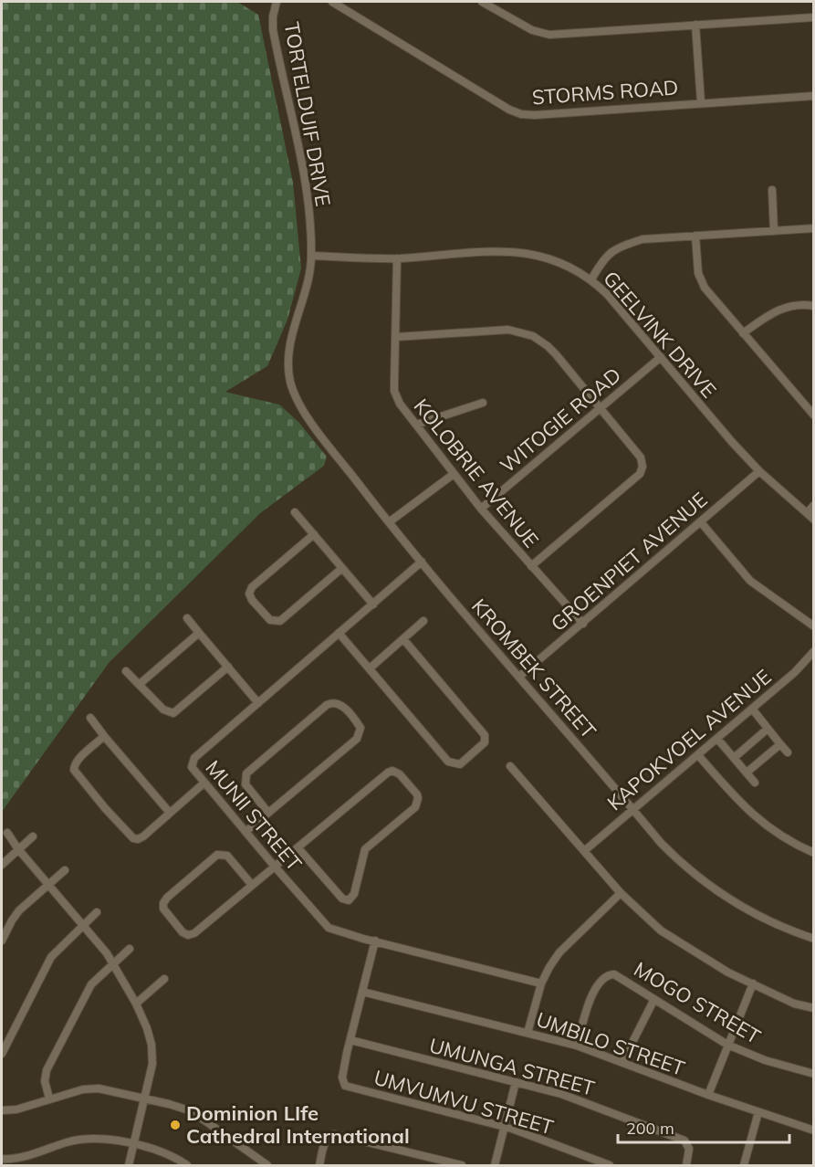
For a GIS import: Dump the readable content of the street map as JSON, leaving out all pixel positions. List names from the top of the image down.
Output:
{
  "streets": {
    "street": [
      "STORMS ROAD",
      "TORTELDUIF DRIVE",
      "GEELVINK DRIVE",
      "WITOGIE ROAD",
      "KOLOBRIE AVENUE",
      "GROENPIET AVENUE",
      "KROMBEK STREET",
      "KAPOKVOEL AVENUE",
      "MUNII STREET",
      "MOGO STREET",
      "UMBILO STREET",
      "UMUNGA STREET",
      "UMVUMVU STREET"
    ]
  },
  "crossings": [
    ["TORTELDUIF DRIVE", "GEELVINK DRIVE"],
    ["TORTELDUIF DRIVE", "KROMBEK STREET"],
    ["GEELVINK DRIVE", "WITOGIE ROAD"],
    ["GEELVINK DRIVE", "KOLOBRIE AVENUE"],
    ["GEELVINK DRIVE", "GROENPIET AVENUE"],
    ["WITOGIE ROAD", "KOLOBRIE AVENUE"],
    ["KOLOBRIE AVENUE", "GROENPIET AVENUE"],
    ["GROENPIET AVENUE", "KROMBEK STREET"],
    ["KROMBEK STREET", "KAPOKVOEL AVENUE"],
    ["KROMBEK STREET", "MUNII STREET"],
    ["MOGO STREET", "UMBILO STREET"],
    ["UMUNGA STREET", "UMVUMVU STREET"]
  ],
  "places": ["Dominion LIfe Cathedral International"],
  "scale_bar": "200 m"
}
